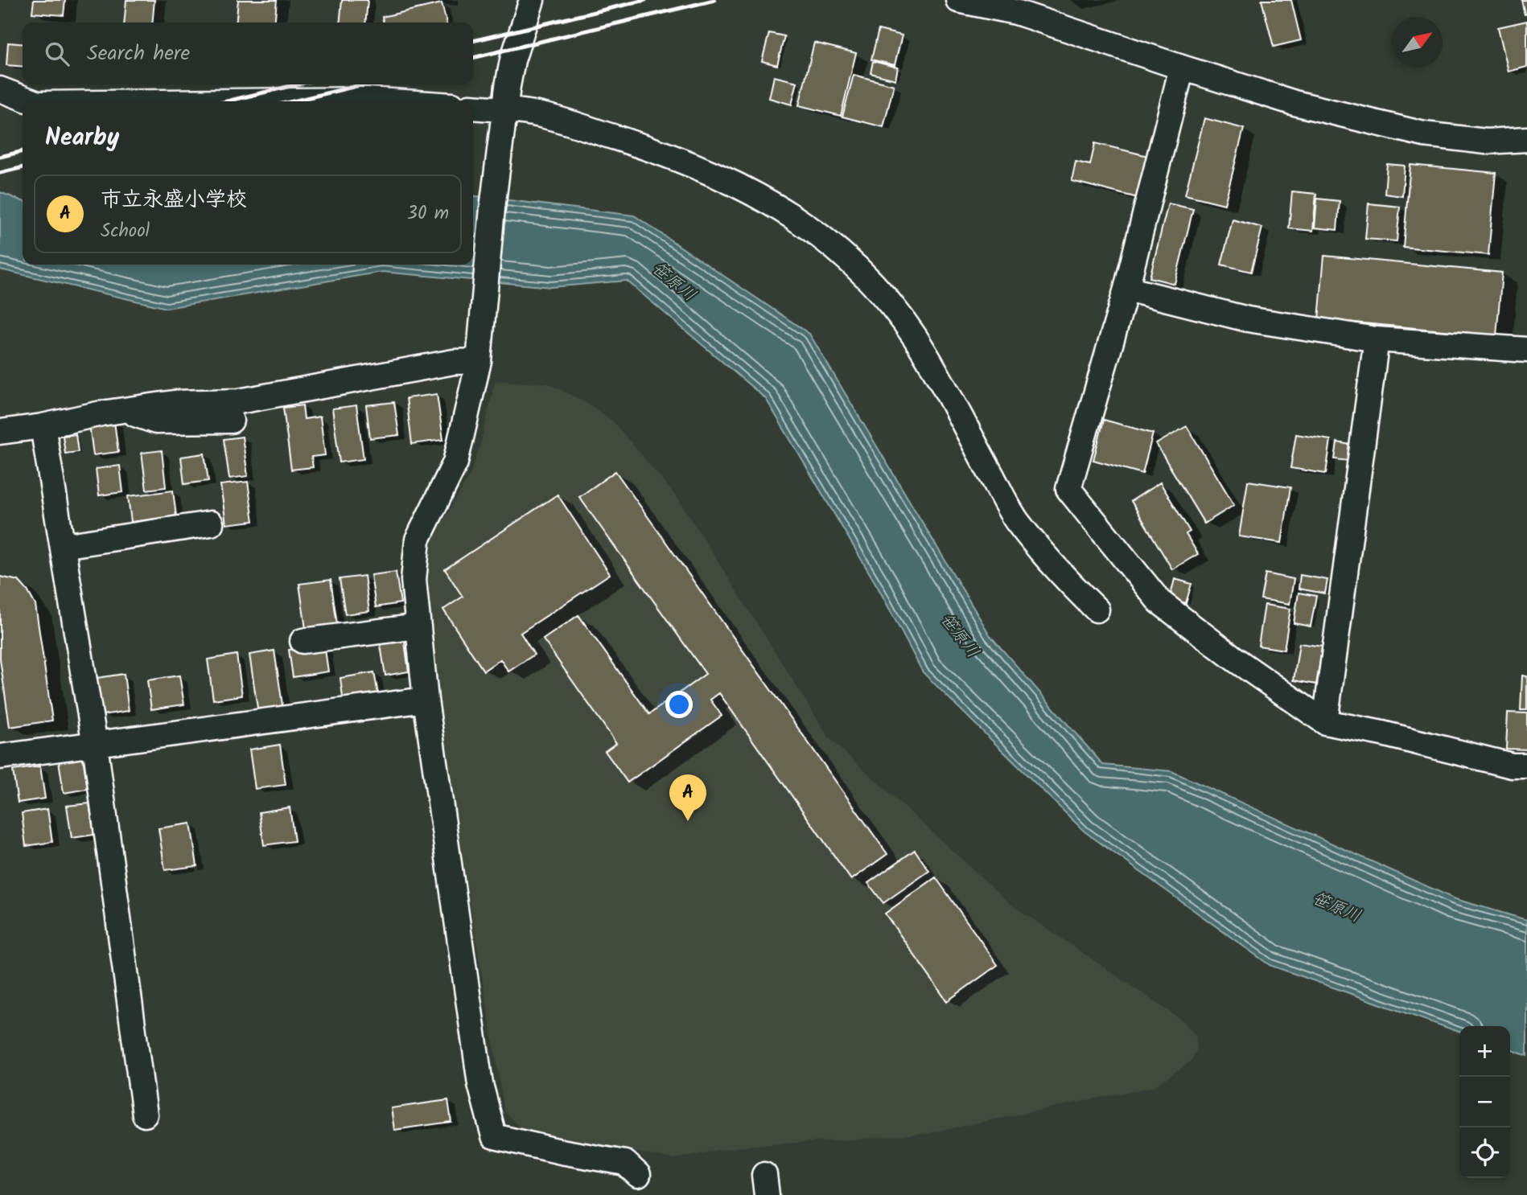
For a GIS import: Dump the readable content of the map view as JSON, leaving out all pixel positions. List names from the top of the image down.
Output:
{
  "water": ["笹原川"],
  "north": "top right",
  "page": {
    "search": "Search here",
    "heading": "Nearby",
    "list": [
      {
        "mark": "A",
        "name": "市立永盛小学校",
        "note": "School",
        "value": "30 m"
      }
    ],
    "pins": "A",
    "map_buttons": ["+", "−"]
  }
}
